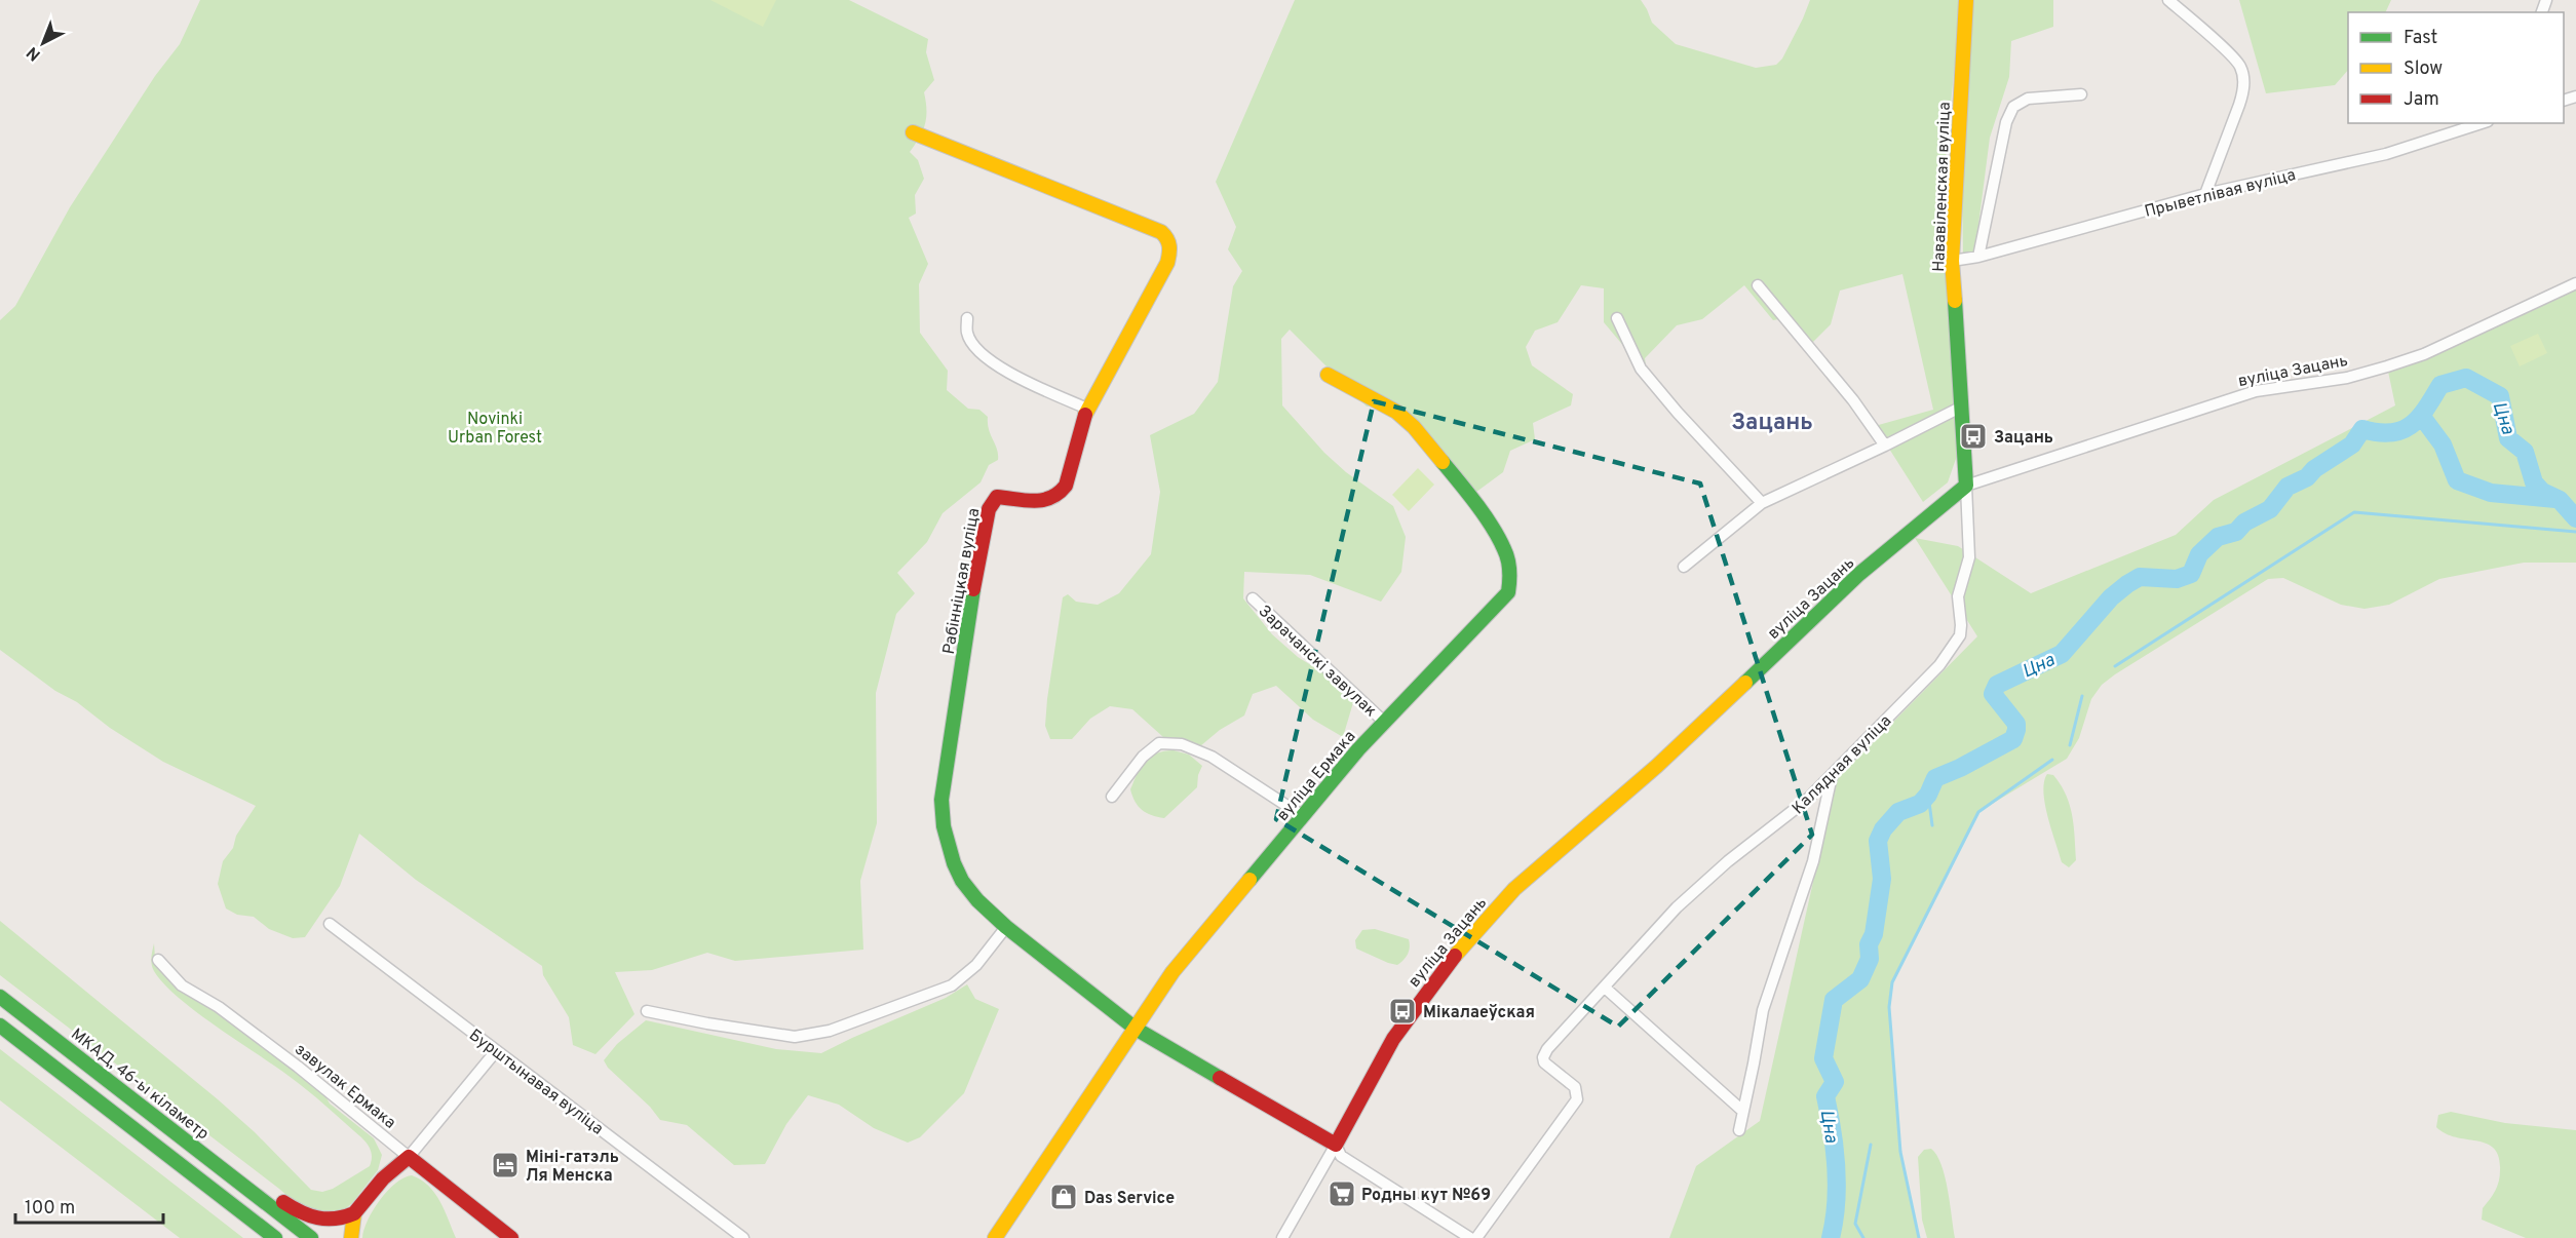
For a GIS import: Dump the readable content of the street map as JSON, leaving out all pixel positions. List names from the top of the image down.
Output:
{
  "streets": {
    "main road": [
      "Нававіленская вуліца",
      "вуліца Зацань",
      "Рабінніцкая вуліца",
      "вуліца Ермака",
      "МКАД, 46-ы кіламетр",
      "завулак Ермака"
    ],
    "street": [
      "Прыветлівая вуліца",
      "Зарачанскі завулак",
      "Калядная вуліца",
      "Бурштынавая вуліца"
    ]
  },
  "crossings": [
    ["Нававіленская вуліца", "Прыветлівая вуліца"],
    ["Нававіленская вуліца", "вуліца Зацань"],
    ["Нававіленская вуліца", "Калядная вуліца"],
    ["вуліца Зацань", "Рабінніцкая вуліца"],
    ["вуліца Зацань", "Калядная вуліца"],
    ["Рабінніцкая вуліца", "вуліца Ермака"],
    ["Зарачанскі завулак", "вуліца Ермака"]
  ],
  "districts": ["Зацань"],
  "water": ["Цна"],
  "parks": ["Novinki Urban Forest"],
  "places": {
    "bus stop": ["Зацань", "Мікалаеўская"],
    "hotel": ["Міні-гатэль Ля Менска"],
    "supermarket": ["Родны кут №69"],
    "shop": ["Das Service"]
  },
  "legend": ["Fast", "Slow", "Jam"],
  "scale_bar": "100 m",
  "north": "bottom left"
}
